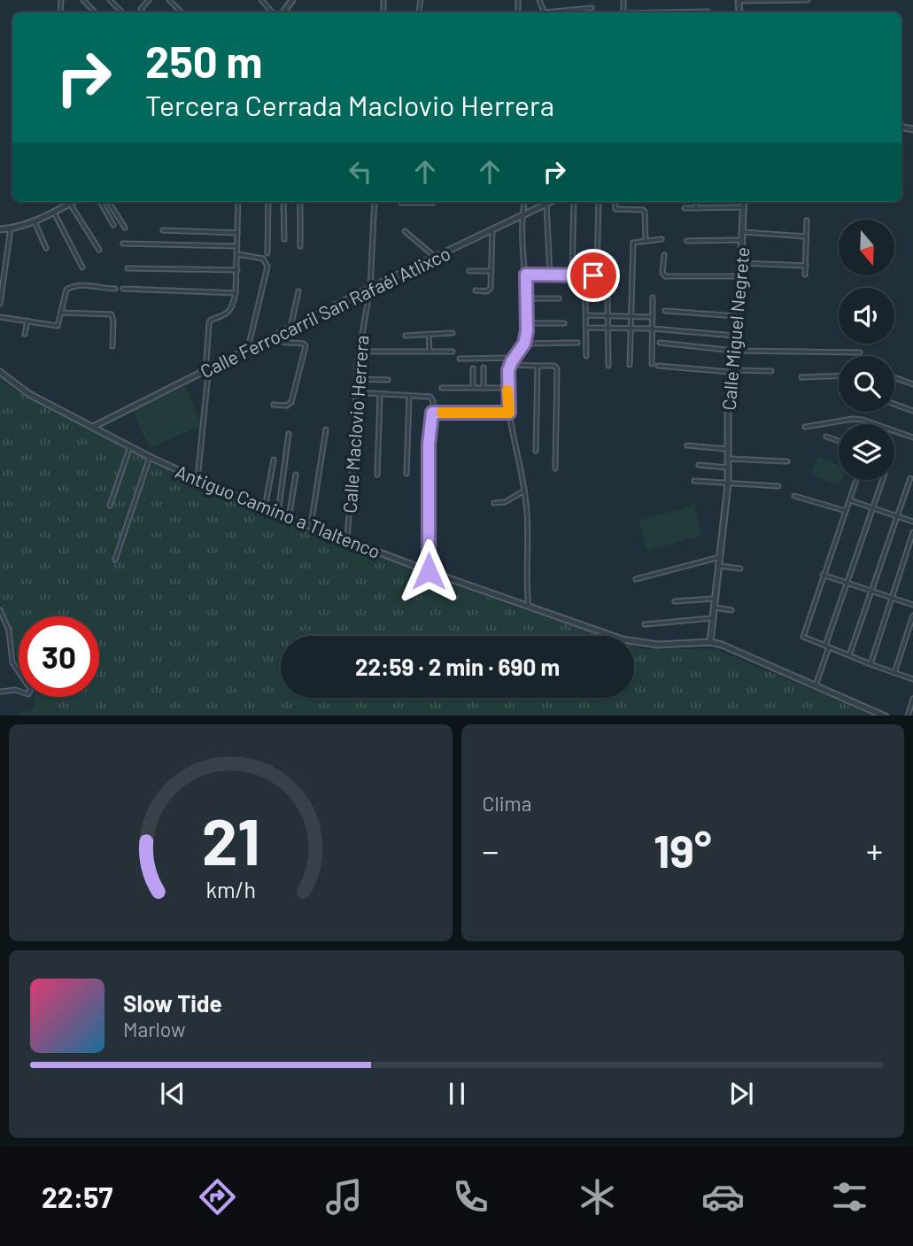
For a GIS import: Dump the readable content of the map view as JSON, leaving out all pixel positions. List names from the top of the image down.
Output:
{
  "streets": {
    "street": [
      "Calle Ferrocarril San Rafaél Atlixco",
      "Calle Miguel Negrete",
      "Calle Maclovio Herrera",
      "Antiguo Camino a Tlaltenco"
    ]
  },
  "crossings": [
    ["Calle Ferrocarril San Rafaél Atlixco", "Calle Maclovio Herrera"],
    ["Calle Ferrocarril San Rafaél Atlixco", "Antiguo Camino a Tlaltenco"],
    ["Calle Miguel Negrete", "Antiguo Camino a Tlaltenco"],
    ["Calle Maclovio Herrera", "Antiguo Camino a Tlaltenco"]
  ],
  "north": "bottom",
  "page": {
    "turn": ["250 m", "Tercera Cerrada Maclovio Herrera"],
    "limit": "30",
    "trip": "22:59 · 2 min · 690 m",
    "tile": "Clima",
    "heat": ["−", "19°", "+"],
    "song": ["Slow Tide", "Marlow"],
    "tabs": "22:57",
    "gauge": ["21", "km/h"]
  }
}
